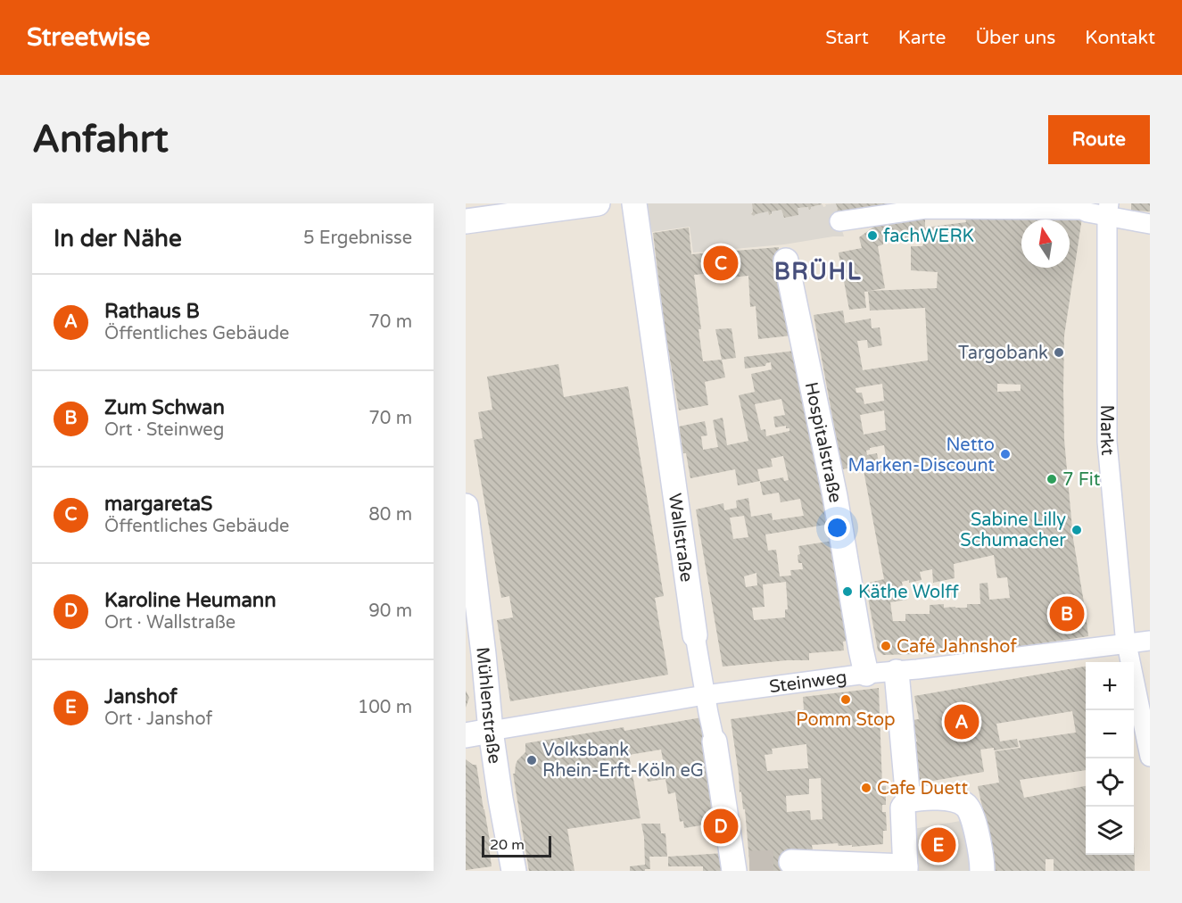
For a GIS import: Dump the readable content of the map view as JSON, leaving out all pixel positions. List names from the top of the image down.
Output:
{
  "streets": {
    "street": [
      "Markt",
      "Hospitalstraße",
      "Wallstraße",
      "Steinweg",
      "Mühlenstraße"
    ]
  },
  "crossings": [
    ["Markt", "Steinweg"],
    ["Hospitalstraße", "Steinweg"],
    ["Wallstraße", "Steinweg"],
    ["Steinweg", "Mühlenstraße"]
  ],
  "districts": ["BRÜHL"],
  "places": [
    "fachWERK",
    "Targobank",
    "Netto Marken-Discount",
    "7 Fit",
    "Sabine Lilly Schumacher",
    "Käthe Wolff",
    "Café Jahnshof",
    "Pomm Stop",
    "Volksbank Rhein-Erft-Köln eG",
    "Cafe Duett"
  ],
  "scale_bar": "20 m",
  "north": "top",
  "page": {
    "header": "Streetwise",
    "nav": [
      "Start",
      "Karte",
      "Über uns",
      "Kontakt"
    ],
    "buttons": "Route",
    "title": "Anfahrt",
    "heading": ["In der Nähe", "5 Ergebnisse"],
    "pins": [
      "C",
      "B",
      "A",
      "D",
      "E"
    ],
    "list": [
      {
        "mark": "A",
        "name": "Rathaus B",
        "note": "Öffentliches Gebäude",
        "value": "70 m"
      },
      {
        "mark": "B",
        "name": "Zum Schwan",
        "note": "Ort · Steinweg",
        "value": "70 m"
      },
      {
        "mark": "C",
        "name": "margaretaS",
        "note": "Öffentliches Gebäude",
        "value": "80 m"
      },
      {
        "mark": "D",
        "name": "Karoline Heumann",
        "note": "Ort · Wallstraße",
        "value": "90 m"
      },
      {
        "mark": "E",
        "name": "Janshof",
        "note": "Ort · Janshof",
        "value": "100 m"
      }
    ],
    "map_buttons": ["+", "−"],
    "scale": "20 m"
  }
}
